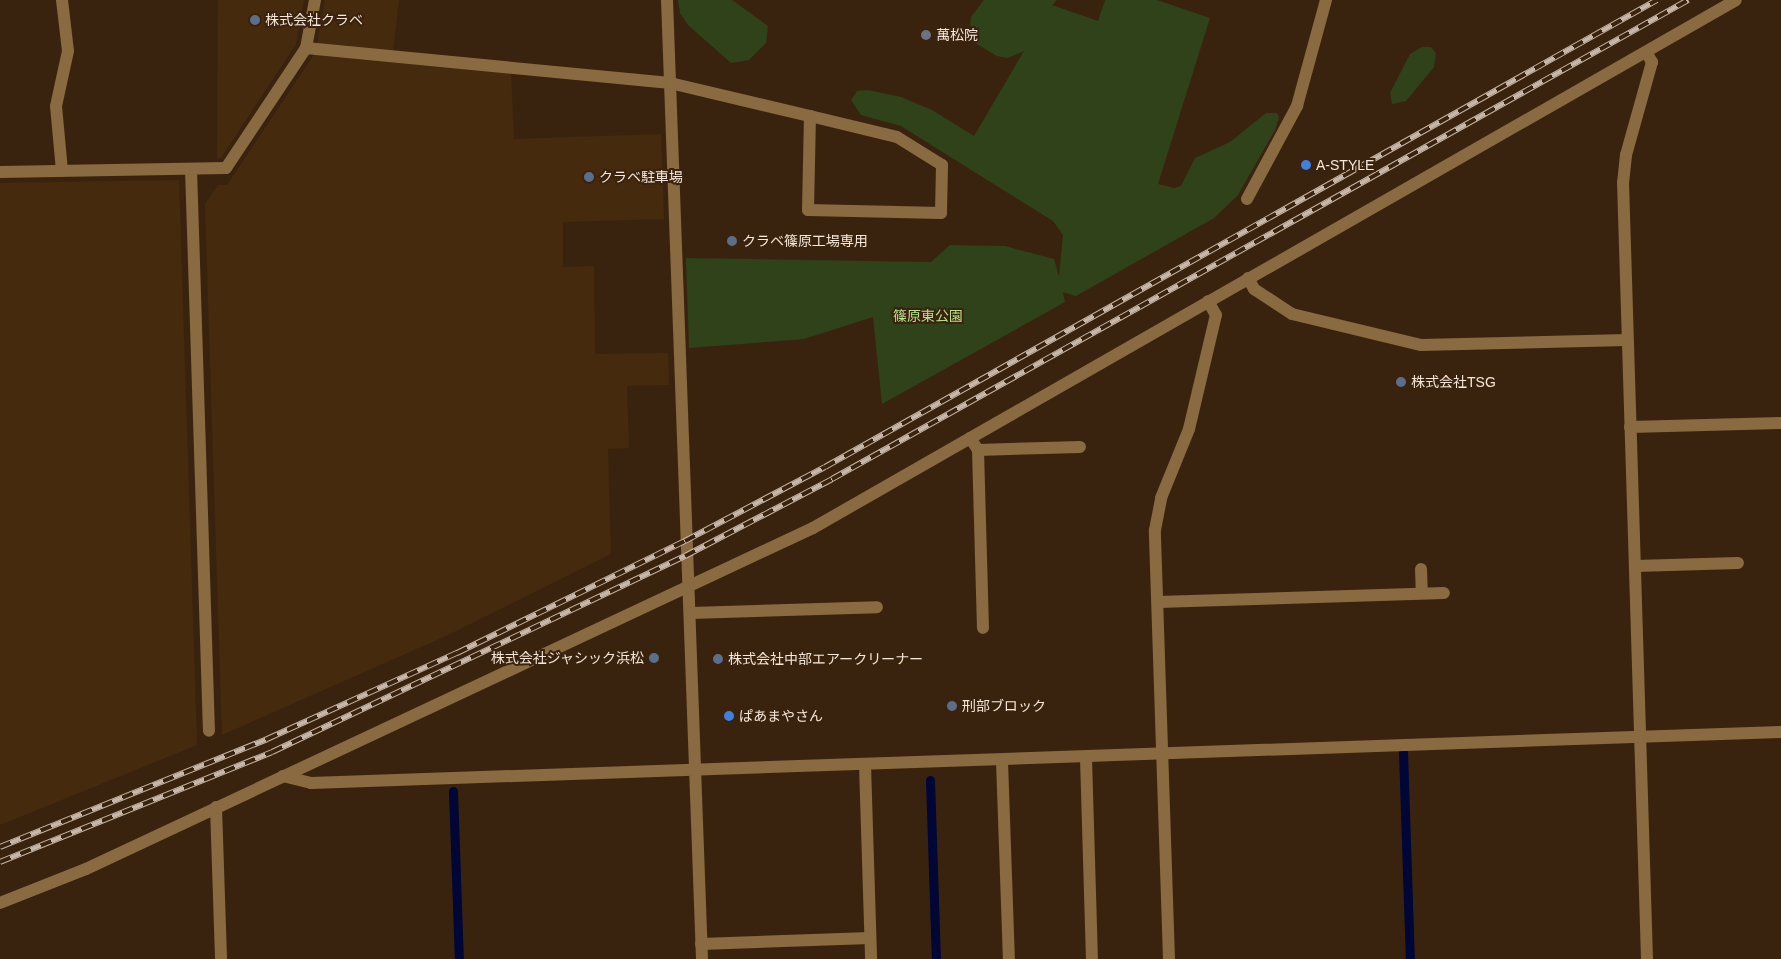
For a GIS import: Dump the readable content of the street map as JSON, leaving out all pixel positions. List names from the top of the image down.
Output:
{
  "parks": ["篠原東公園"],
  "places": [
    "株式会社クラベ",
    "萬松院",
    "A-STYLE",
    "クラベ駐車場",
    "クラベ篠原工場専用",
    "株式会社TSG",
    "株式会社ジャシック浜松",
    "株式会社中部エアークリーナー",
    "刑部ブロック",
    "ぱあまやさん"
  ]
}
